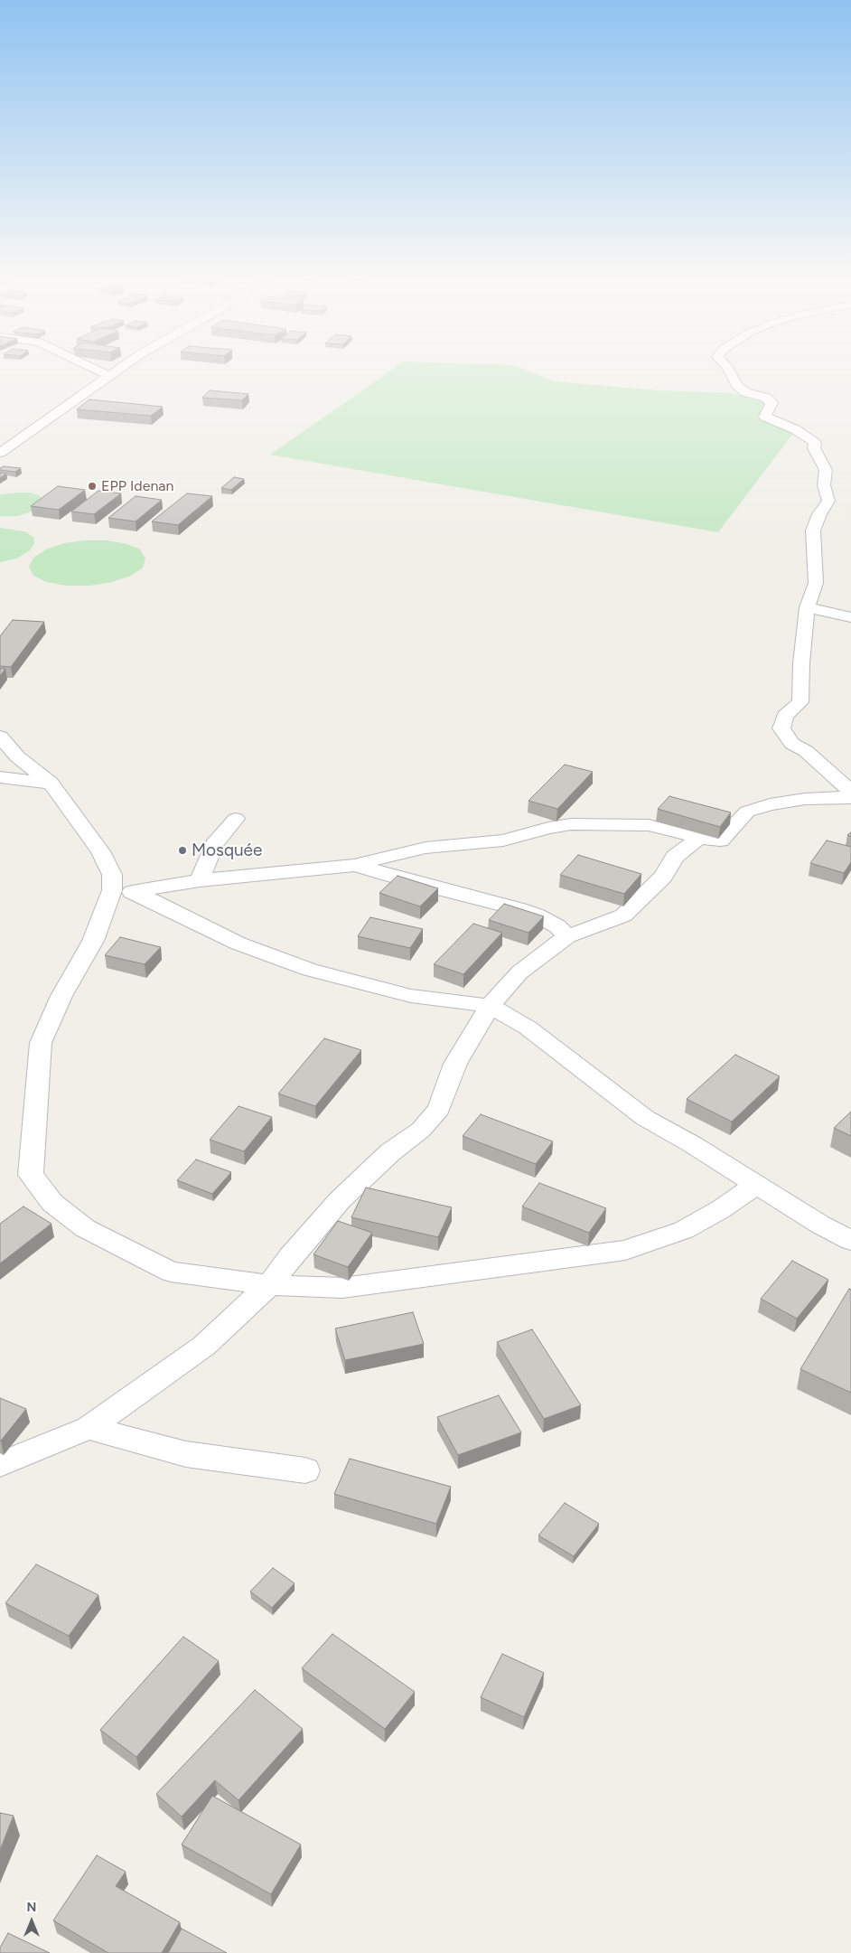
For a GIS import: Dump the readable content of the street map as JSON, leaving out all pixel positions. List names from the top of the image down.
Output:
{
  "places": ["EPP Idenan", "Mosquée"],
  "north": "top"
}
